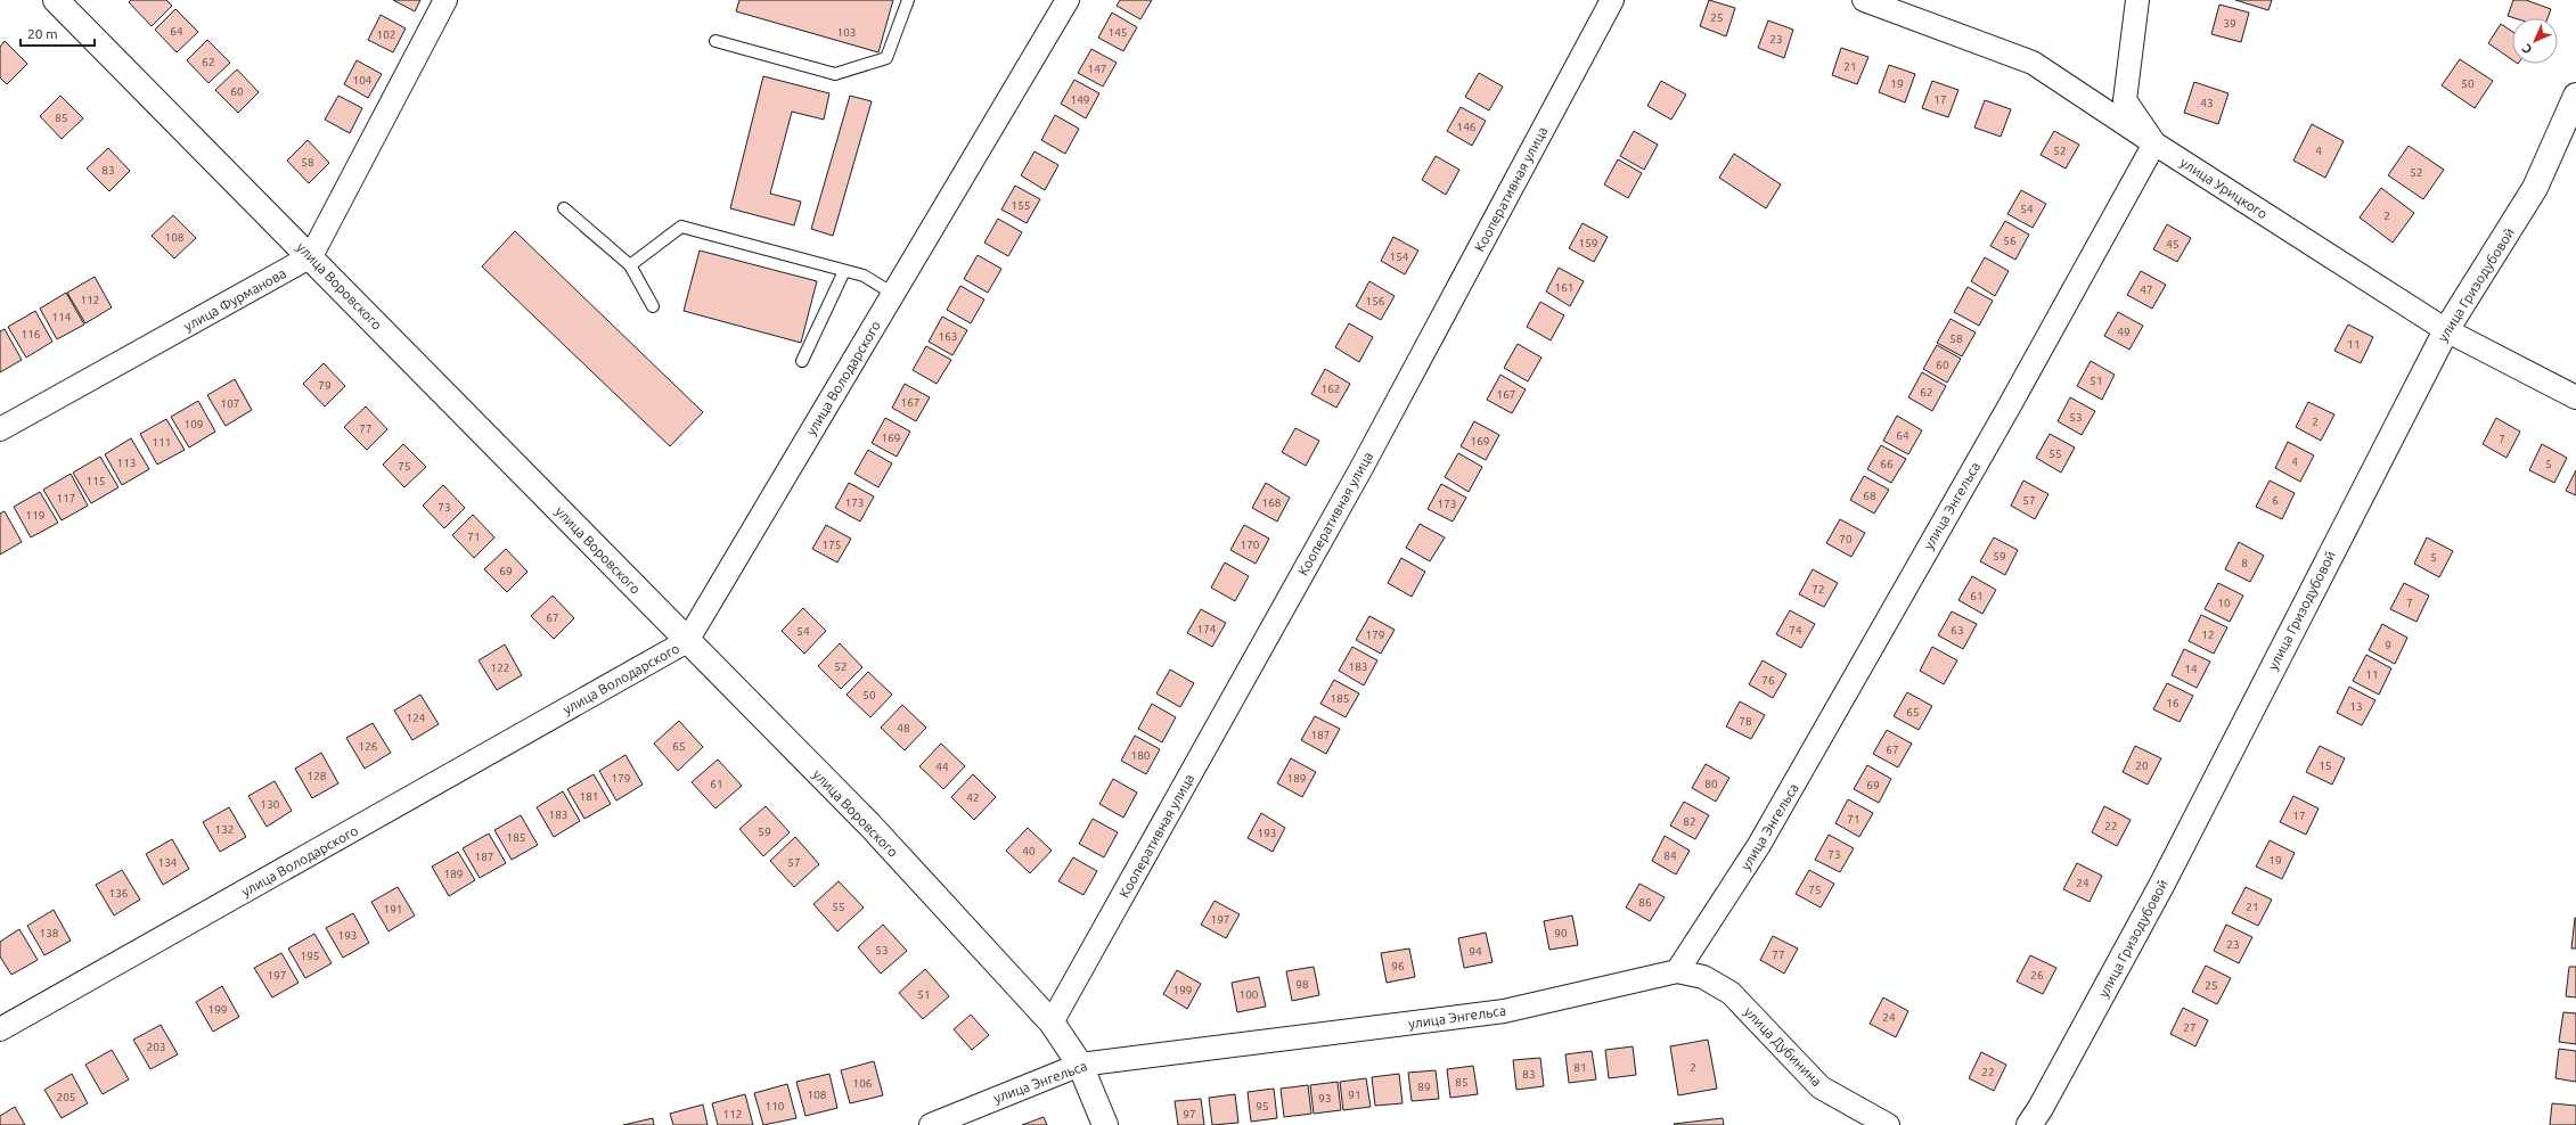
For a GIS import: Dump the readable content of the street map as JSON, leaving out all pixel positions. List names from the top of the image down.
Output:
{
  "streets": {
    "street": [
      "улица Урицкого",
      "Кооперативная улица",
      "улица Гризодубовой",
      "улица Воровского",
      "улица Фурманова",
      "улица Володарского",
      "улица Энгельса",
      "улица Дубинина"
    ]
  },
  "crossings": [
    ["улица Урицкого", "улица Гризодубовой"],
    ["улица Урицкого", "улица Энгельса"],
    ["Кооперативная улица", "улица Воровского"],
    ["улица Воровского", "улица Фурманова"],
    ["улица Воровского", "улица Володарского"],
    ["улица Воровского", "улица Энгельса"],
    ["улица Энгельса", "улица Дубинина"]
  ],
  "house_numbers": [
    "25",
    "39",
    "64",
    "103",
    "145",
    "102",
    "23",
    "62",
    "21",
    "147",
    "104",
    "19",
    "50",
    "60",
    "149",
    "17",
    "43",
    "85",
    "146",
    "52",
    "4",
    "58",
    "83",
    "52",
    "155",
    "54",
    "2",
    "108",
    "56",
    "159",
    "45",
    "154",
    "161",
    "47",
    "112",
    "156",
    "114",
    "49",
    "116",
    "163",
    "58",
    "11",
    "60",
    "51",
    "79",
    "162",
    "62",
    "167",
    "167",
    "107",
    "53",
    "2",
    "109",
    "77",
    "64",
    "169",
    "7",
    "169",
    "111",
    "55",
    "4",
    "113",
    "66",
    "5",
    "75",
    "115",
    "68",
    "117",
    "57",
    "6",
    "173",
    "168",
    "173",
    "73",
    "119",
    "71",
    "70",
    "175",
    "170",
    "59",
    "5",
    "8",
    "69",
    "72",
    "61",
    "10",
    "7",
    "67",
    "174",
    "74",
    "63",
    "54",
    "179",
    "12",
    "9",
    "52",
    "183",
    "122",
    "14",
    "11",
    "76",
    "50",
    "185",
    "16",
    "13",
    "65",
    "124",
    "78",
    "48",
    "187",
    "126",
    "65",
    "67",
    "180",
    "20",
    "15",
    "44",
    "128",
    "179",
    "189",
    "61",
    "80",
    "69",
    "181",
    "42",
    "130",
    "183",
    "17",
    "71",
    "82",
    "22",
    "132",
    "59",
    "193",
    "185",
    "40",
    "73",
    "84",
    "187",
    "19",
    "134",
    "57",
    "189",
    "24",
    "75",
    "136",
    "86",
    "55",
    "21",
    "191",
    "197",
    "138",
    "90",
    "193",
    "23",
    "53",
    "94",
    "77",
    "195",
    "96",
    "197",
    "26",
    "98",
    "25",
    "199",
    "51",
    "100",
    "199",
    "24",
    "27",
    "203",
    "81",
    "2",
    "22",
    "83",
    "85",
    "106",
    "89",
    "108",
    "91",
    "205",
    "93",
    "110",
    "95",
    "112",
    "97"
  ],
  "scale_bar": "20 m",
  "north": "bottom left"
}
